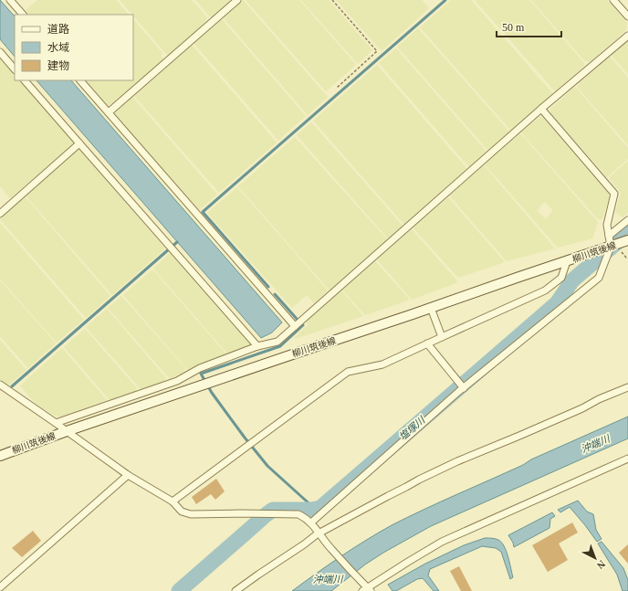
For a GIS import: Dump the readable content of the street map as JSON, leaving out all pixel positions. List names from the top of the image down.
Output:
{
  "streets": {
    "main road": ["柳川筑後線"]
  },
  "water": ["塩塚川", "沖端川"],
  "legend": ["道路", "水域", "建物"],
  "scale_bar": "50 m",
  "north": "bottom right"
}
